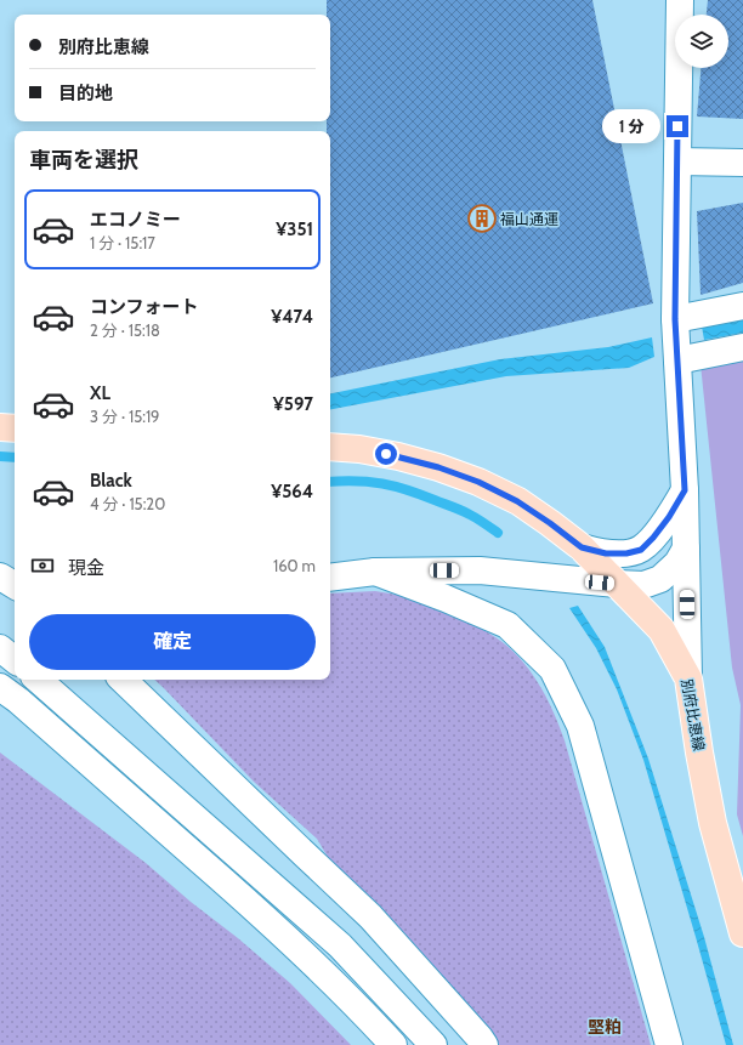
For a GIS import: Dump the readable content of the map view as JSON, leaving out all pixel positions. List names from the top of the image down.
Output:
{
  "streets": {
    "main road": ["別府比恵線"]
  },
  "districts": ["堅粕"],
  "places": {
    "building": ["福山通運"]
  },
  "page": {
    "banner": ["別府比恵線", "目的地"],
    "bubble": "1 分",
    "heading": "車両を選択",
    "list": [
      {
        "name": "エコノミー",
        "note": "1 分 · 15:17",
        "value": "¥351"
      },
      {
        "name": "コンフォート",
        "note": "2 分 · 15:18",
        "value": "¥474"
      },
      {
        "name": "XL",
        "note": "3 分 · 15:19",
        "value": "¥597"
      },
      {
        "name": "Black",
        "note": "4 分 · 15:20",
        "value": "¥564"
      }
    ],
    "pay": ["現金", "160 m"],
    "buttons": "確定"
  }
}
